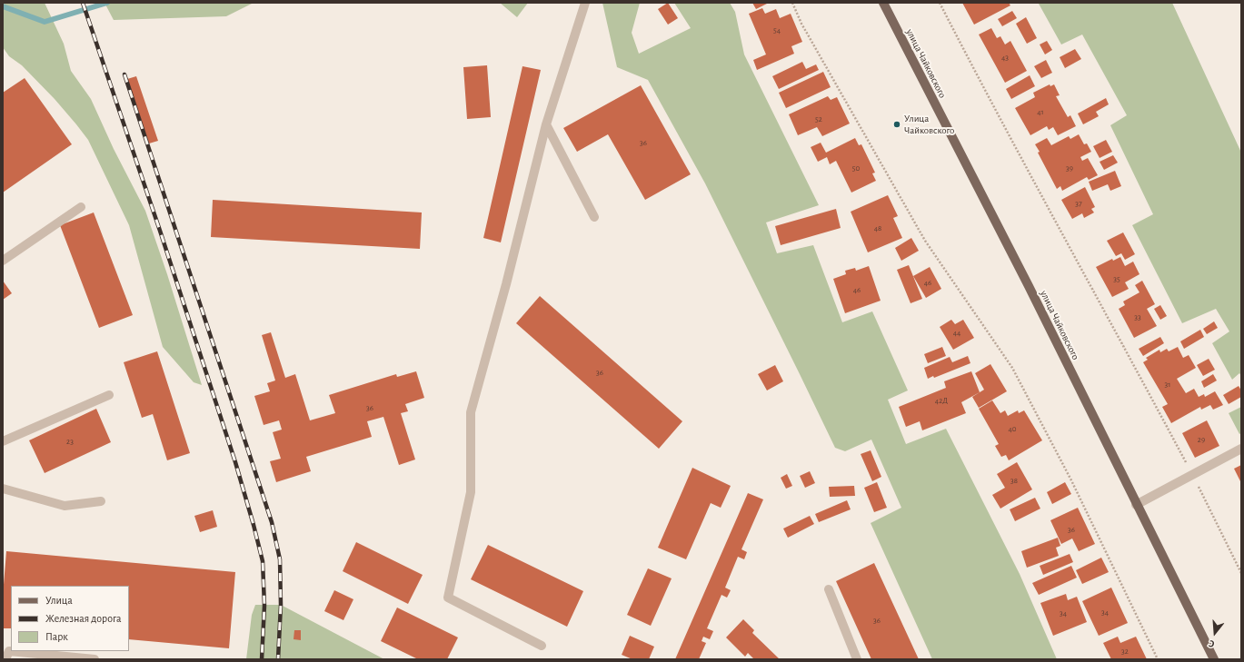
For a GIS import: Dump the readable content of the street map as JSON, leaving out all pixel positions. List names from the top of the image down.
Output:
{
  "streets": {
    "main road": ["улица Чайковского"]
  },
  "places": ["Улица Чайковского"],
  "house_numbers": [
    "54",
    "43",
    "41",
    "52",
    "36",
    "50",
    "39",
    "37",
    "48",
    "35",
    "46",
    "46",
    "33",
    "44",
    "36",
    "31",
    "42Д",
    "36",
    "40",
    "29",
    "23",
    "38",
    "36",
    "34",
    "34",
    "36",
    "32"
  ],
  "legend": ["Улица", "Железная дорога", "Парк"],
  "north": "bottom"
}
